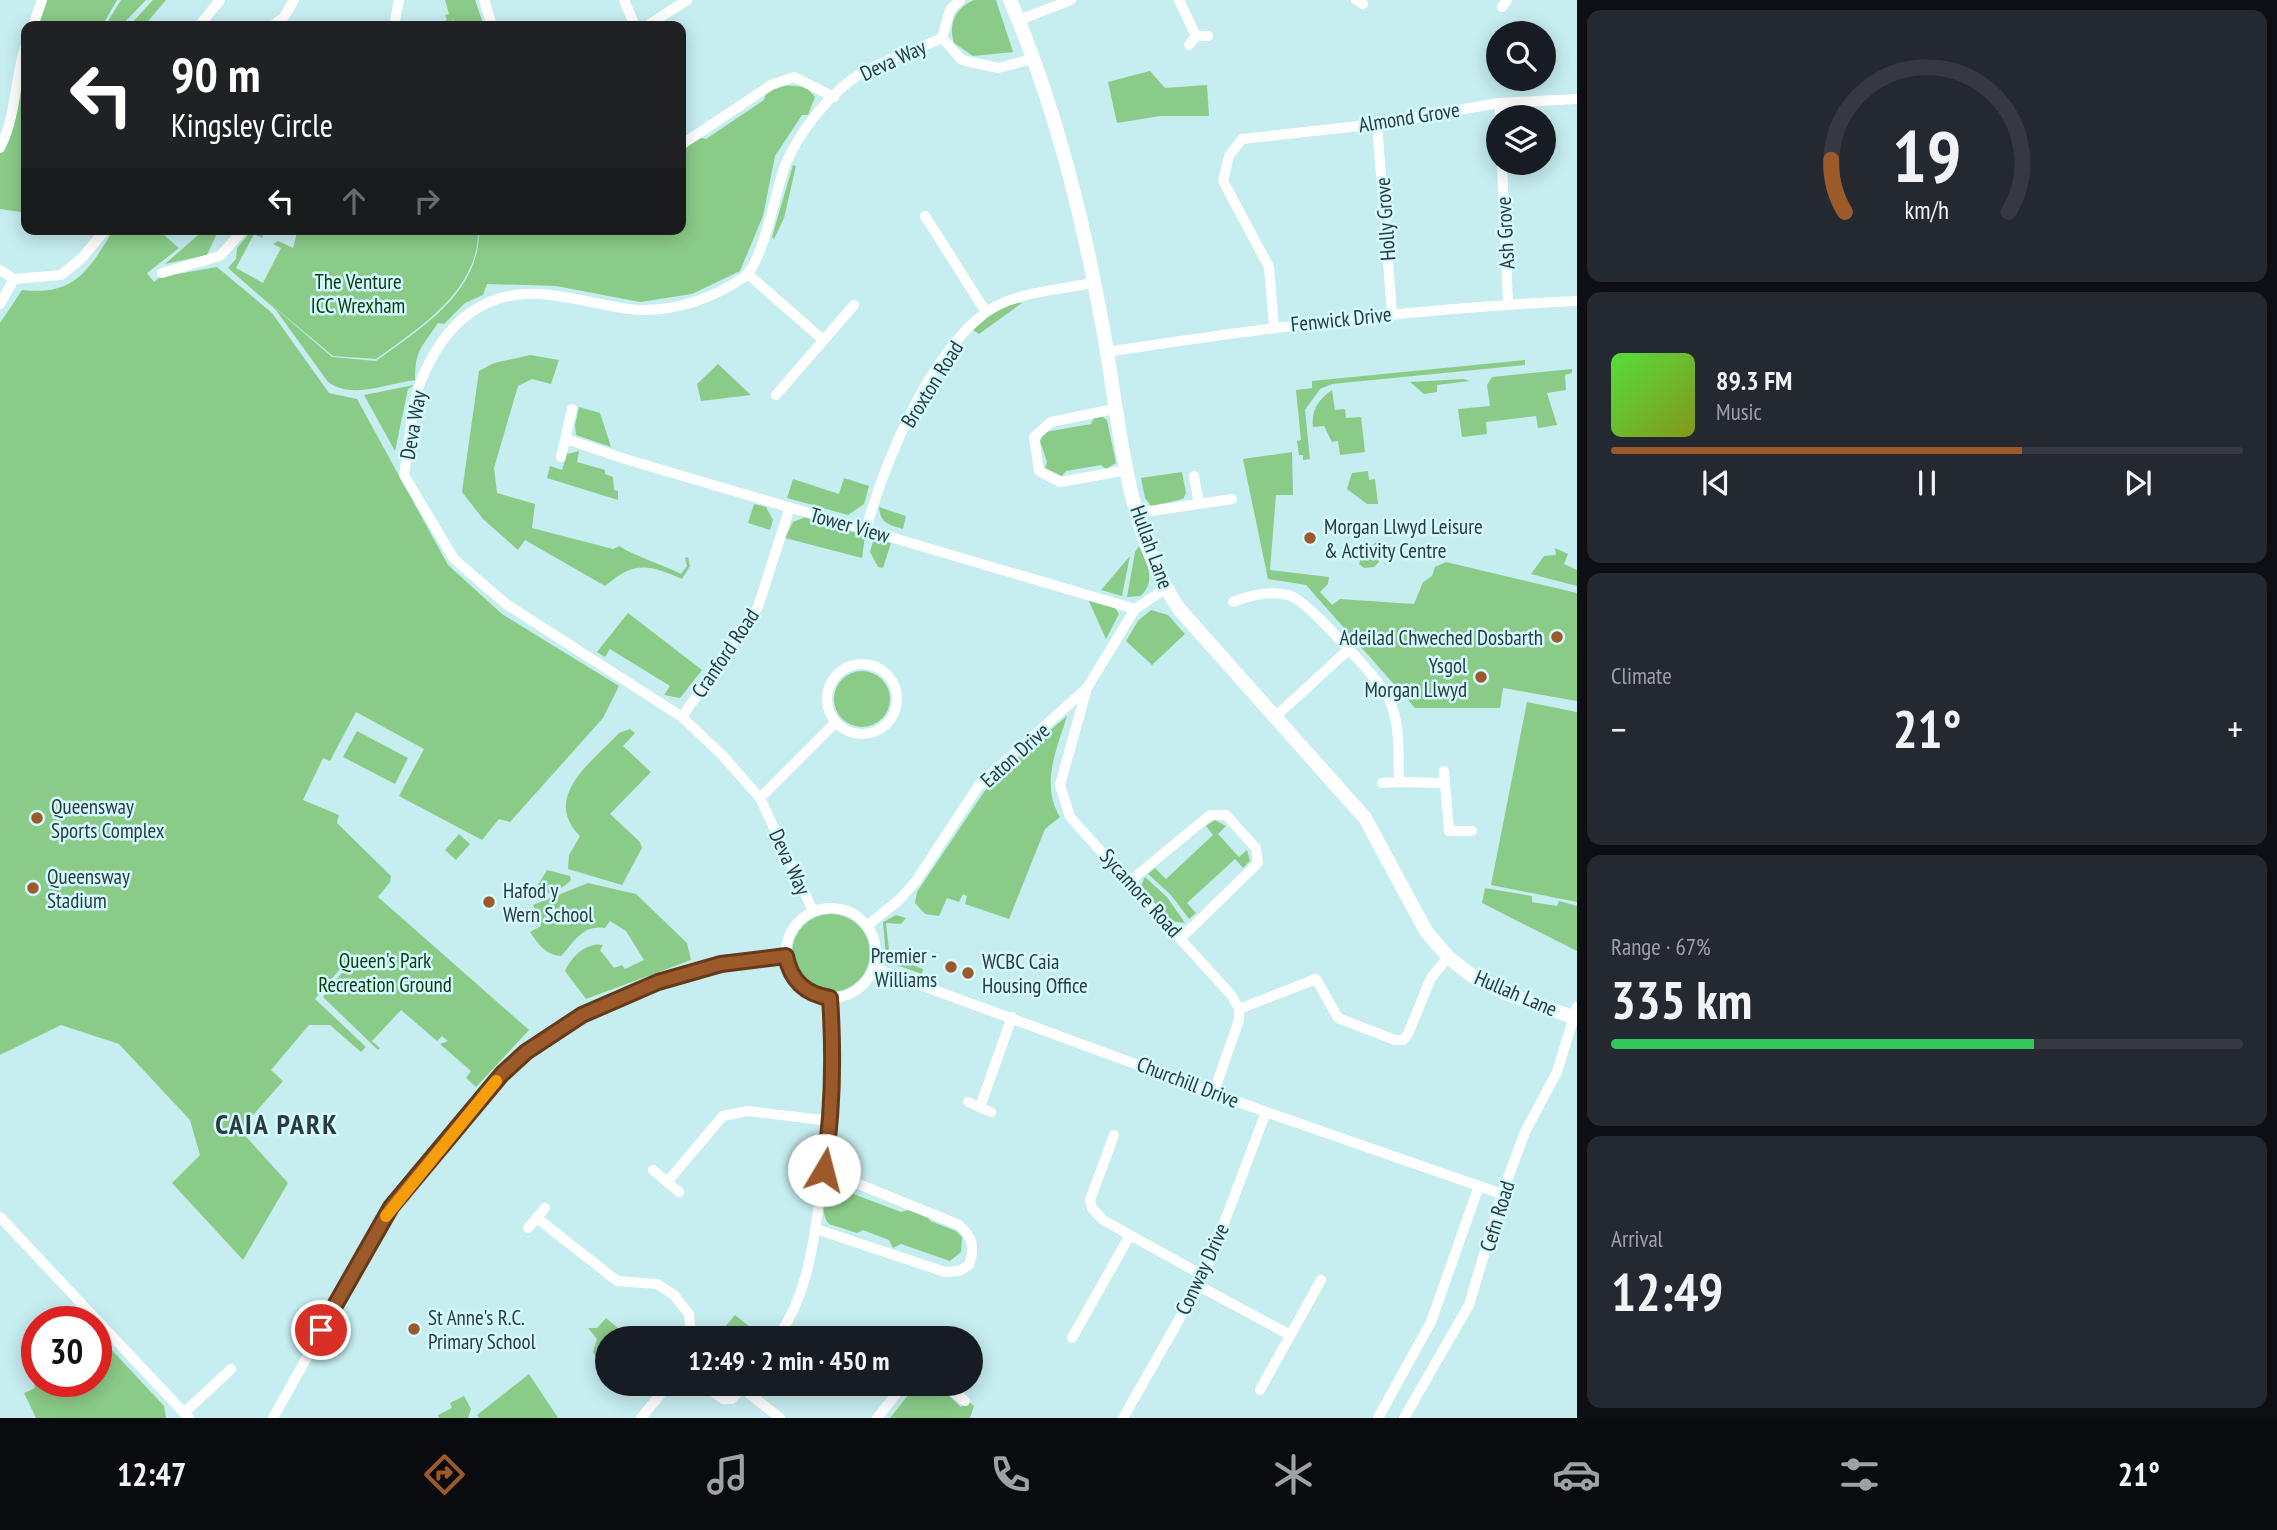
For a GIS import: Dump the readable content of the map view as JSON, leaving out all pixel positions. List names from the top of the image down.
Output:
{
  "streets": {
    "street": [
      "Deva Way",
      "Almond Grove",
      "Holly Grove",
      "Ash Grove",
      "Fenwick Drive",
      "Broxton Road",
      "Tower View",
      "Hullah Lane",
      "Cranford Road",
      "Eaton Drive",
      "Sycamore Road",
      "Churchill Drive",
      "Cefn Road",
      "Conway Drive"
    ]
  },
  "crossings": [
    ["Deva Way", "Hullah Lane"],
    ["Deva Way", "Cranford Road"],
    ["Deva Way", "Eaton Drive"],
    ["Deva Way", "Churchill Drive"],
    ["Almond Grove", "Holly Grove"],
    ["Almond Grove", "Fenwick Drive"],
    ["Holly Grove", "Fenwick Drive"],
    ["Ash Grove", "Fenwick Drive"],
    ["Fenwick Drive", "Hullah Lane"],
    ["Broxton Road", "Tower View"],
    ["Broxton Road", "Hullah Lane"],
    ["Tower View", "Cranford Road"],
    ["Tower View", "Eaton Drive"],
    ["Hullah Lane", "Eaton Drive"],
    ["Hullah Lane", "Cefn Road"],
    ["Eaton Drive", "Sycamore Road"],
    ["Eaton Drive", "Churchill Drive"],
    ["Churchill Drive", "Cefn Road"],
    ["Churchill Drive", "Conway Drive"]
  ],
  "districts": ["CAIA PARK"],
  "parks": ["The Venture ICC Wrexham", "Queen's Park Recreation Ground"],
  "places": [
    "Morgan Llwyd Leisure & Activity Centre",
    "Adeilad Chweched Dosbarth",
    "Ysgol Morgan Llwyd",
    "Queensway Sports Complex",
    "Queensway Stadium",
    "Hafod y Wern School",
    "Premier - Williams",
    "WCBC Caia Housing Office",
    "St Anne's R.C. Primary School"
  ],
  "page": {
    "turn": ["90 m", "Kingsley Circle"],
    "song": ["89.3 FM", "Music"],
    "tile": [
      "Climate",
      ["Range · 67%", "335 km"],
      ["Arrival", "12:49"]
    ],
    "heat": ["−", "21°", "+"],
    "limit": "30",
    "trip": "12:49 · 2 min · 450 m",
    "tabs": ["12:47", "21°"],
    "gauge": ["19", "km/h"]
  }
}
